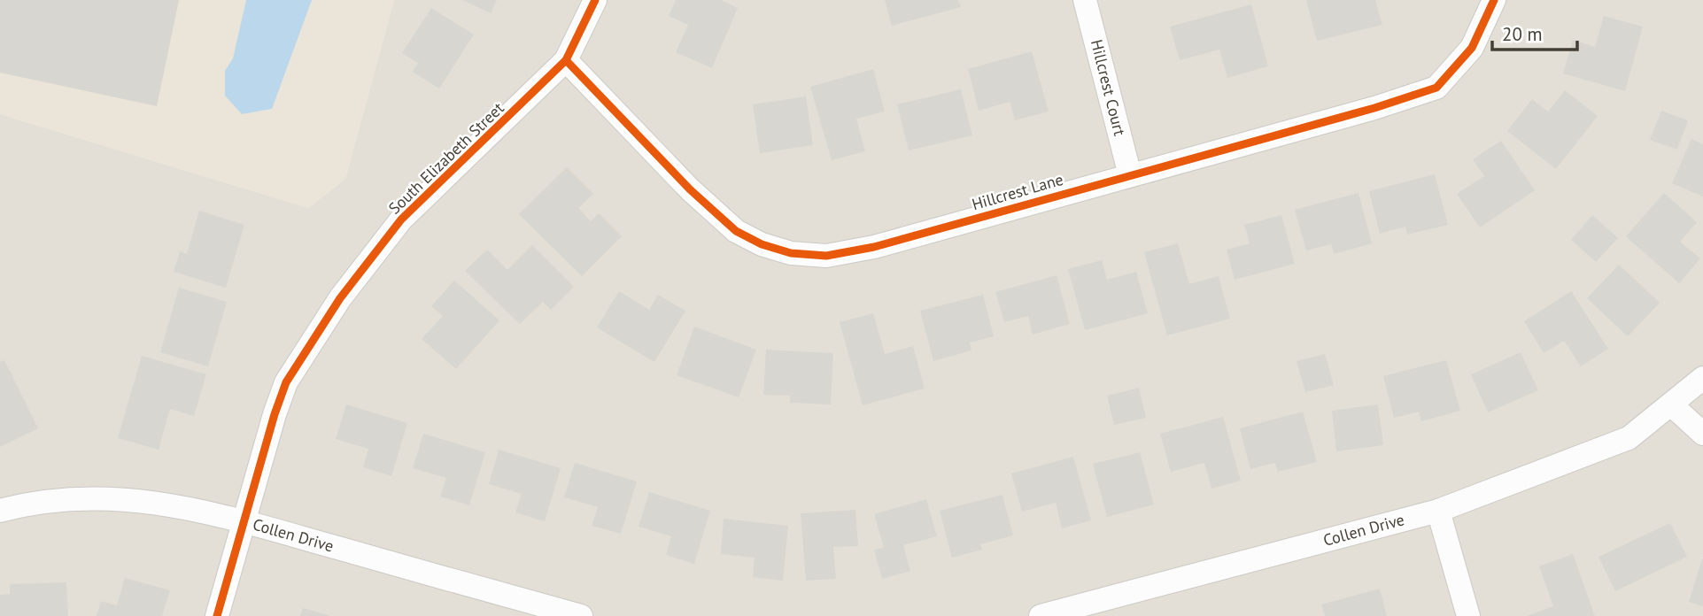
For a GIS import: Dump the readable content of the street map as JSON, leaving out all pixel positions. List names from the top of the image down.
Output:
{
  "streets": {
    "street": [
      "Hillcrest Court",
      "South Elizabeth Street",
      "Hillcrest Lane",
      "Collen Drive"
    ]
  },
  "crossings": [
    ["Hillcrest Court", "Hillcrest Lane"],
    ["South Elizabeth Street", "Hillcrest Lane"],
    ["South Elizabeth Street", "Collen Drive"]
  ],
  "scale_bar": "20 m"
}
